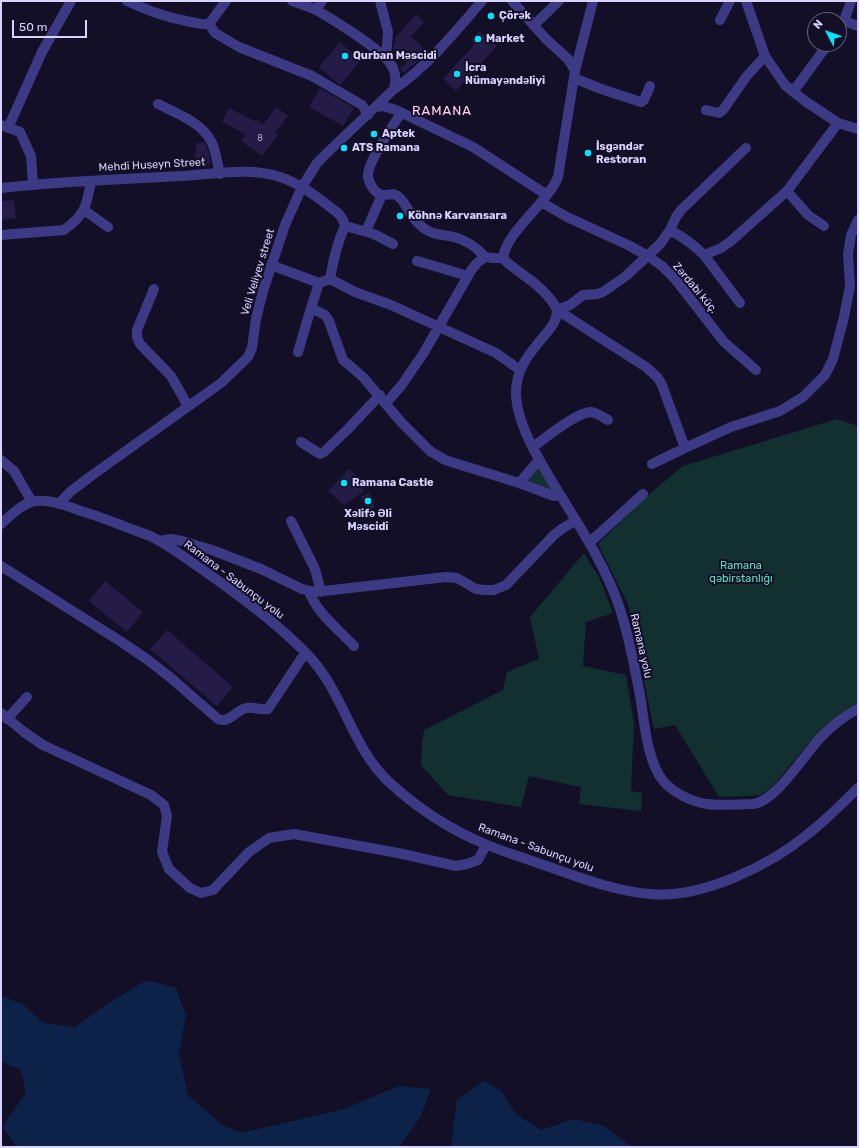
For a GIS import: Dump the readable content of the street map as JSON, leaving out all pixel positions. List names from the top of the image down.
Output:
{
  "streets": {
    "street": [
      "Mehdi Huseyn Street",
      "Veli Veliyev street",
      "Zərdabi küç.",
      "Ramana - Sabunçu yolu",
      "Ramana yolu"
    ]
  },
  "crossings": [
    ["Mehdi Huseyn Street", "Veli Veliyev street"],
    ["Veli Veliyev street", "Zərdabi küç."],
    ["Veli Veliyev street", "Ramana - Sabunçu yolu"]
  ],
  "districts": ["RAMANA"],
  "parks": ["Ramana qəbirstanlığı"],
  "places": [
    "Çörək",
    "Market",
    "Qurban Məscidi",
    "İcra Nümayəndəliyi",
    "Aptek",
    "ATS Ramana",
    "İsgəndər Restoran",
    "Köhnə Karvansara",
    "Ramana Castle",
    "Xəlifə Əli Məscidi"
  ],
  "house_numbers": ["8"],
  "scale_bar": "50 m",
  "north": "top left"
}
